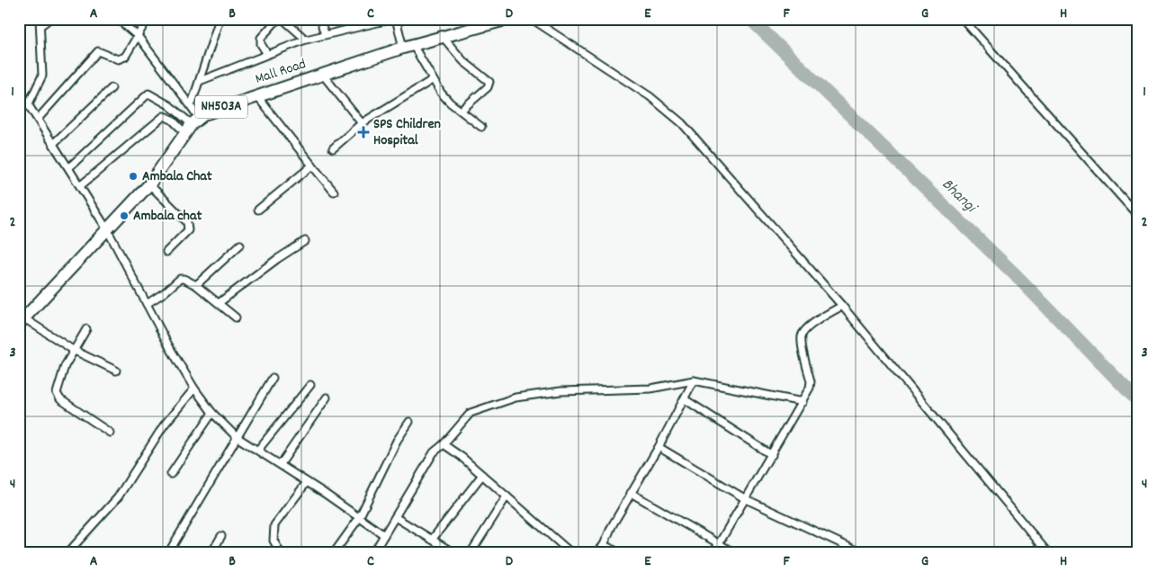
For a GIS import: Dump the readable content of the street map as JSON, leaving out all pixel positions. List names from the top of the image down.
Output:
{
  "streets": {
    "highway": ["Mall Road", "NH503A"]
  },
  "water": ["Bhangi"],
  "places": {
    "health": ["SPS Children Hospital"],
    "other": ["Ambala Chat", "Ambala chat"]
  },
  "grid": {
    "columns": [
      "A",
      "B",
      "C",
      "D",
      "E",
      "F",
      "G",
      "H"
    ],
    "rows": [
      "1",
      "2",
      "3",
      "4"
    ]
  }
}
